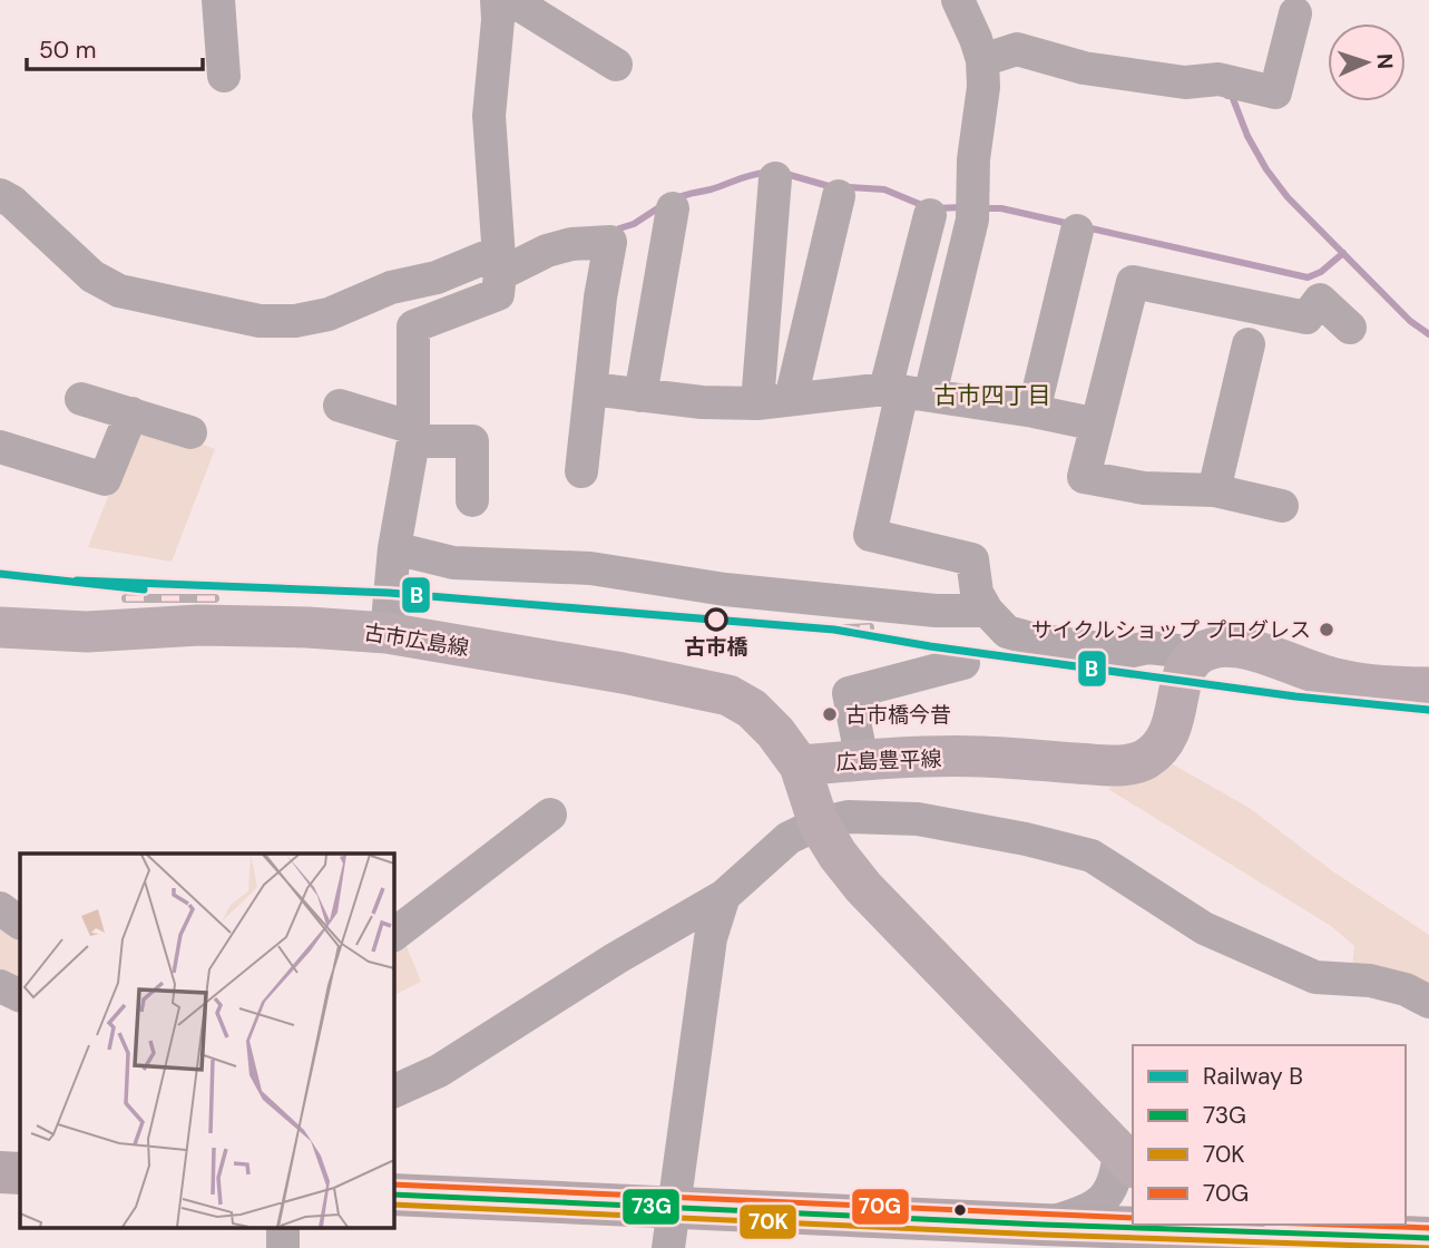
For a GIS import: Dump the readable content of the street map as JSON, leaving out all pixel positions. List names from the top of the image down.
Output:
{
  "streets": {
    "main road": ["古市広島線", "広島豊平線"]
  },
  "crossings": [
    ["古市広島線", "広島豊平線"]
  ],
  "districts": ["古市四丁目"],
  "places": ["古市橋", "サイクルショップ プログレス", "古市橋今昔"],
  "lines": [
    "rail line B",
    "transit line 70G",
    "transit line 73G",
    "transit line 70K"
  ],
  "legend": [
    "Railway B",
    "73G",
    "70K",
    "70G"
  ],
  "scale_bar": "50 m",
  "north": "right"
}
